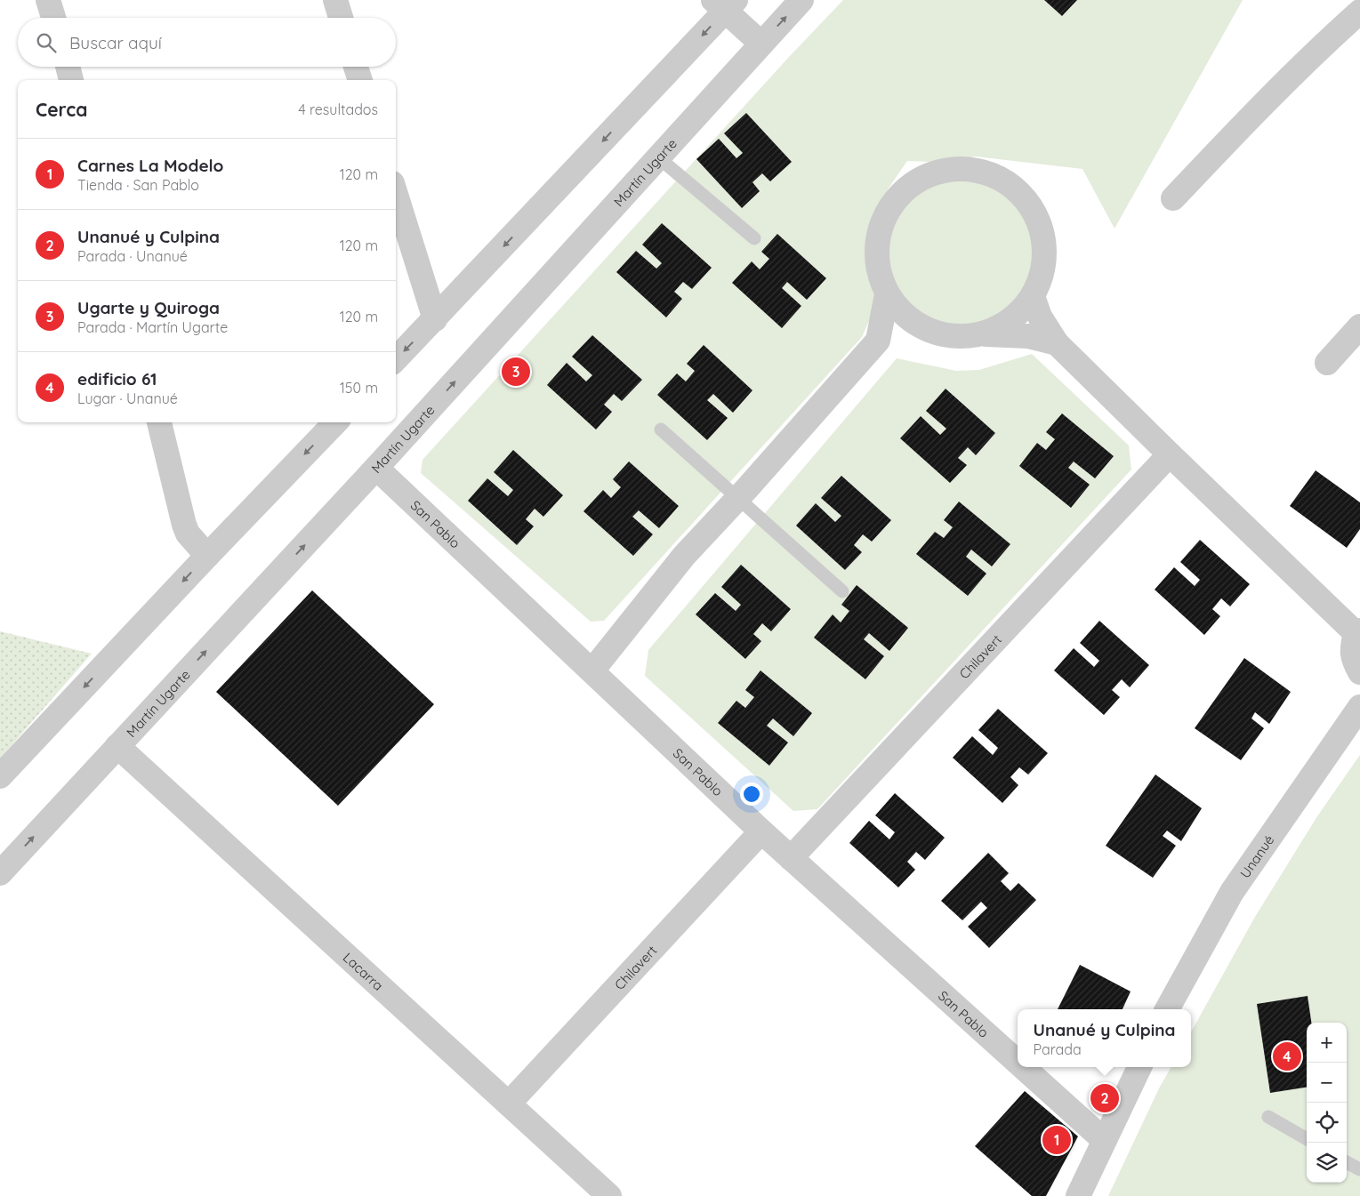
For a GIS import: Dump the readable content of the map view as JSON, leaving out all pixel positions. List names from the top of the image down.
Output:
{
  "streets": {
    "street": [
      "Martín Ugarte",
      "San Pablo",
      "Chilavert",
      "Unanué",
      "Lacarra"
    ]
  },
  "crossings": [
    ["Martín Ugarte", "San Pablo"],
    ["Martín Ugarte", "Lacarra"],
    ["San Pablo", "Chilavert"],
    ["Chilavert", "Lacarra"]
  ],
  "page": {
    "search": "Buscar aquí",
    "heading": ["Cerca", "4 resultados"],
    "list": [
      {
        "mark": "1",
        "name": "Carnes La Modelo",
        "note": "Tienda · San Pablo",
        "value": "120 m"
      },
      {
        "mark": "2",
        "name": "Unanué y Culpina",
        "note": "Parada · Unanué",
        "value": "120 m"
      },
      {
        "mark": "3",
        "name": "Ugarte y Quiroga",
        "note": "Parada · Martín Ugarte",
        "value": "120 m"
      },
      {
        "mark": "4",
        "name": "edificio 61",
        "note": "Lugar · Unanué",
        "value": "150 m"
      }
    ],
    "pins": [
      "3",
      "4",
      "2",
      "1"
    ],
    "popup": ["Unanué y Culpina", "Parada"],
    "map_buttons": ["+", "−"]
  }
}
